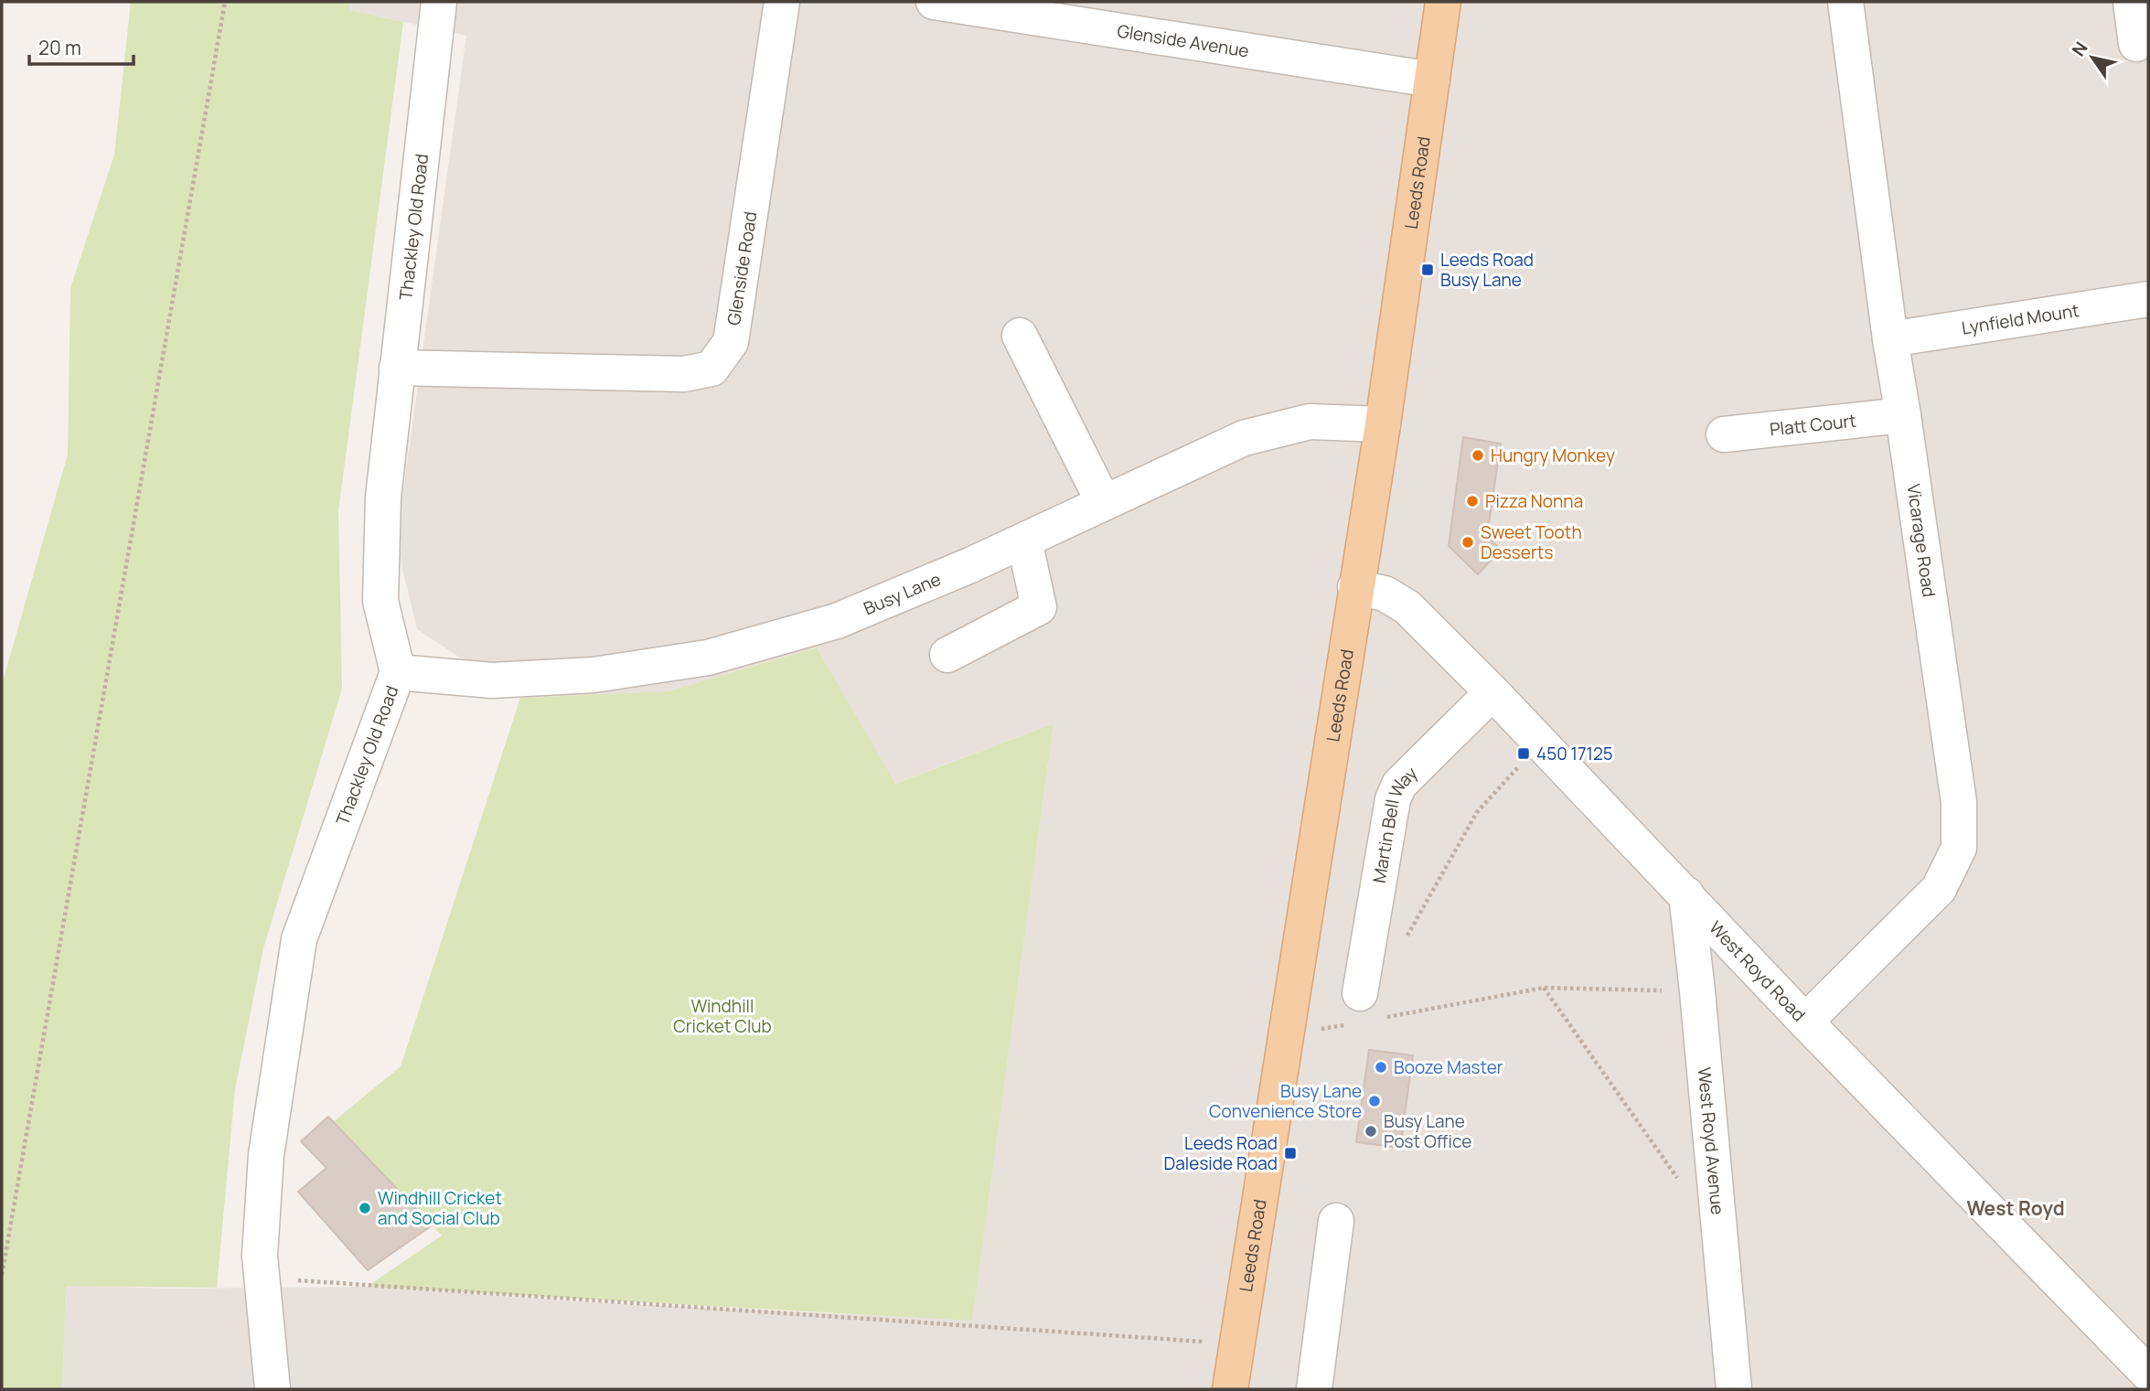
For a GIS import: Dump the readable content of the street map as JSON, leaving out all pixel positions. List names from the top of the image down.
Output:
{
  "streets": {
    "main road": ["Leeds Road"],
    "street": [
      "Glenside Avenue",
      "Thackley Old Road",
      "Glenside Road",
      "Lynfield Mount",
      "Platt Court",
      "Vicarage Road",
      "Busy Lane",
      "Martin Bell Way",
      "West Royd Road",
      "West Royd Avenue"
    ]
  },
  "crossings": [
    ["Glenside Avenue", "Leeds Road"],
    ["Leeds Road", "Busy Lane"],
    ["Leeds Road", "West Royd Road"],
    ["Thackley Old Road", "Glenside Road"],
    ["Thackley Old Road", "Busy Lane"],
    ["Lynfield Mount", "Vicarage Road"],
    ["Platt Court", "Vicarage Road"],
    ["Vicarage Road", "West Royd Road"],
    ["Martin Bell Way", "West Royd Road"],
    ["West Royd Road", "West Royd Avenue"]
  ],
  "districts": ["West Royd"],
  "parks": ["Windhill Cricket Club"],
  "places": {
    "transit": ["Leeds Road Busy Lane", "450 17125", "Leeds Road Daleside Road"],
    "other": [
      "Hungry Monkey",
      "Pizza Nonna",
      "Sweet Tooth Desserts",
      "Booze Master",
      "Busy Lane Convenience Store",
      "Busy Lane Post Office",
      "Windhill Cricket and Social Club"
    ]
  },
  "scale_bar": "20 m",
  "north": "top left"
}
